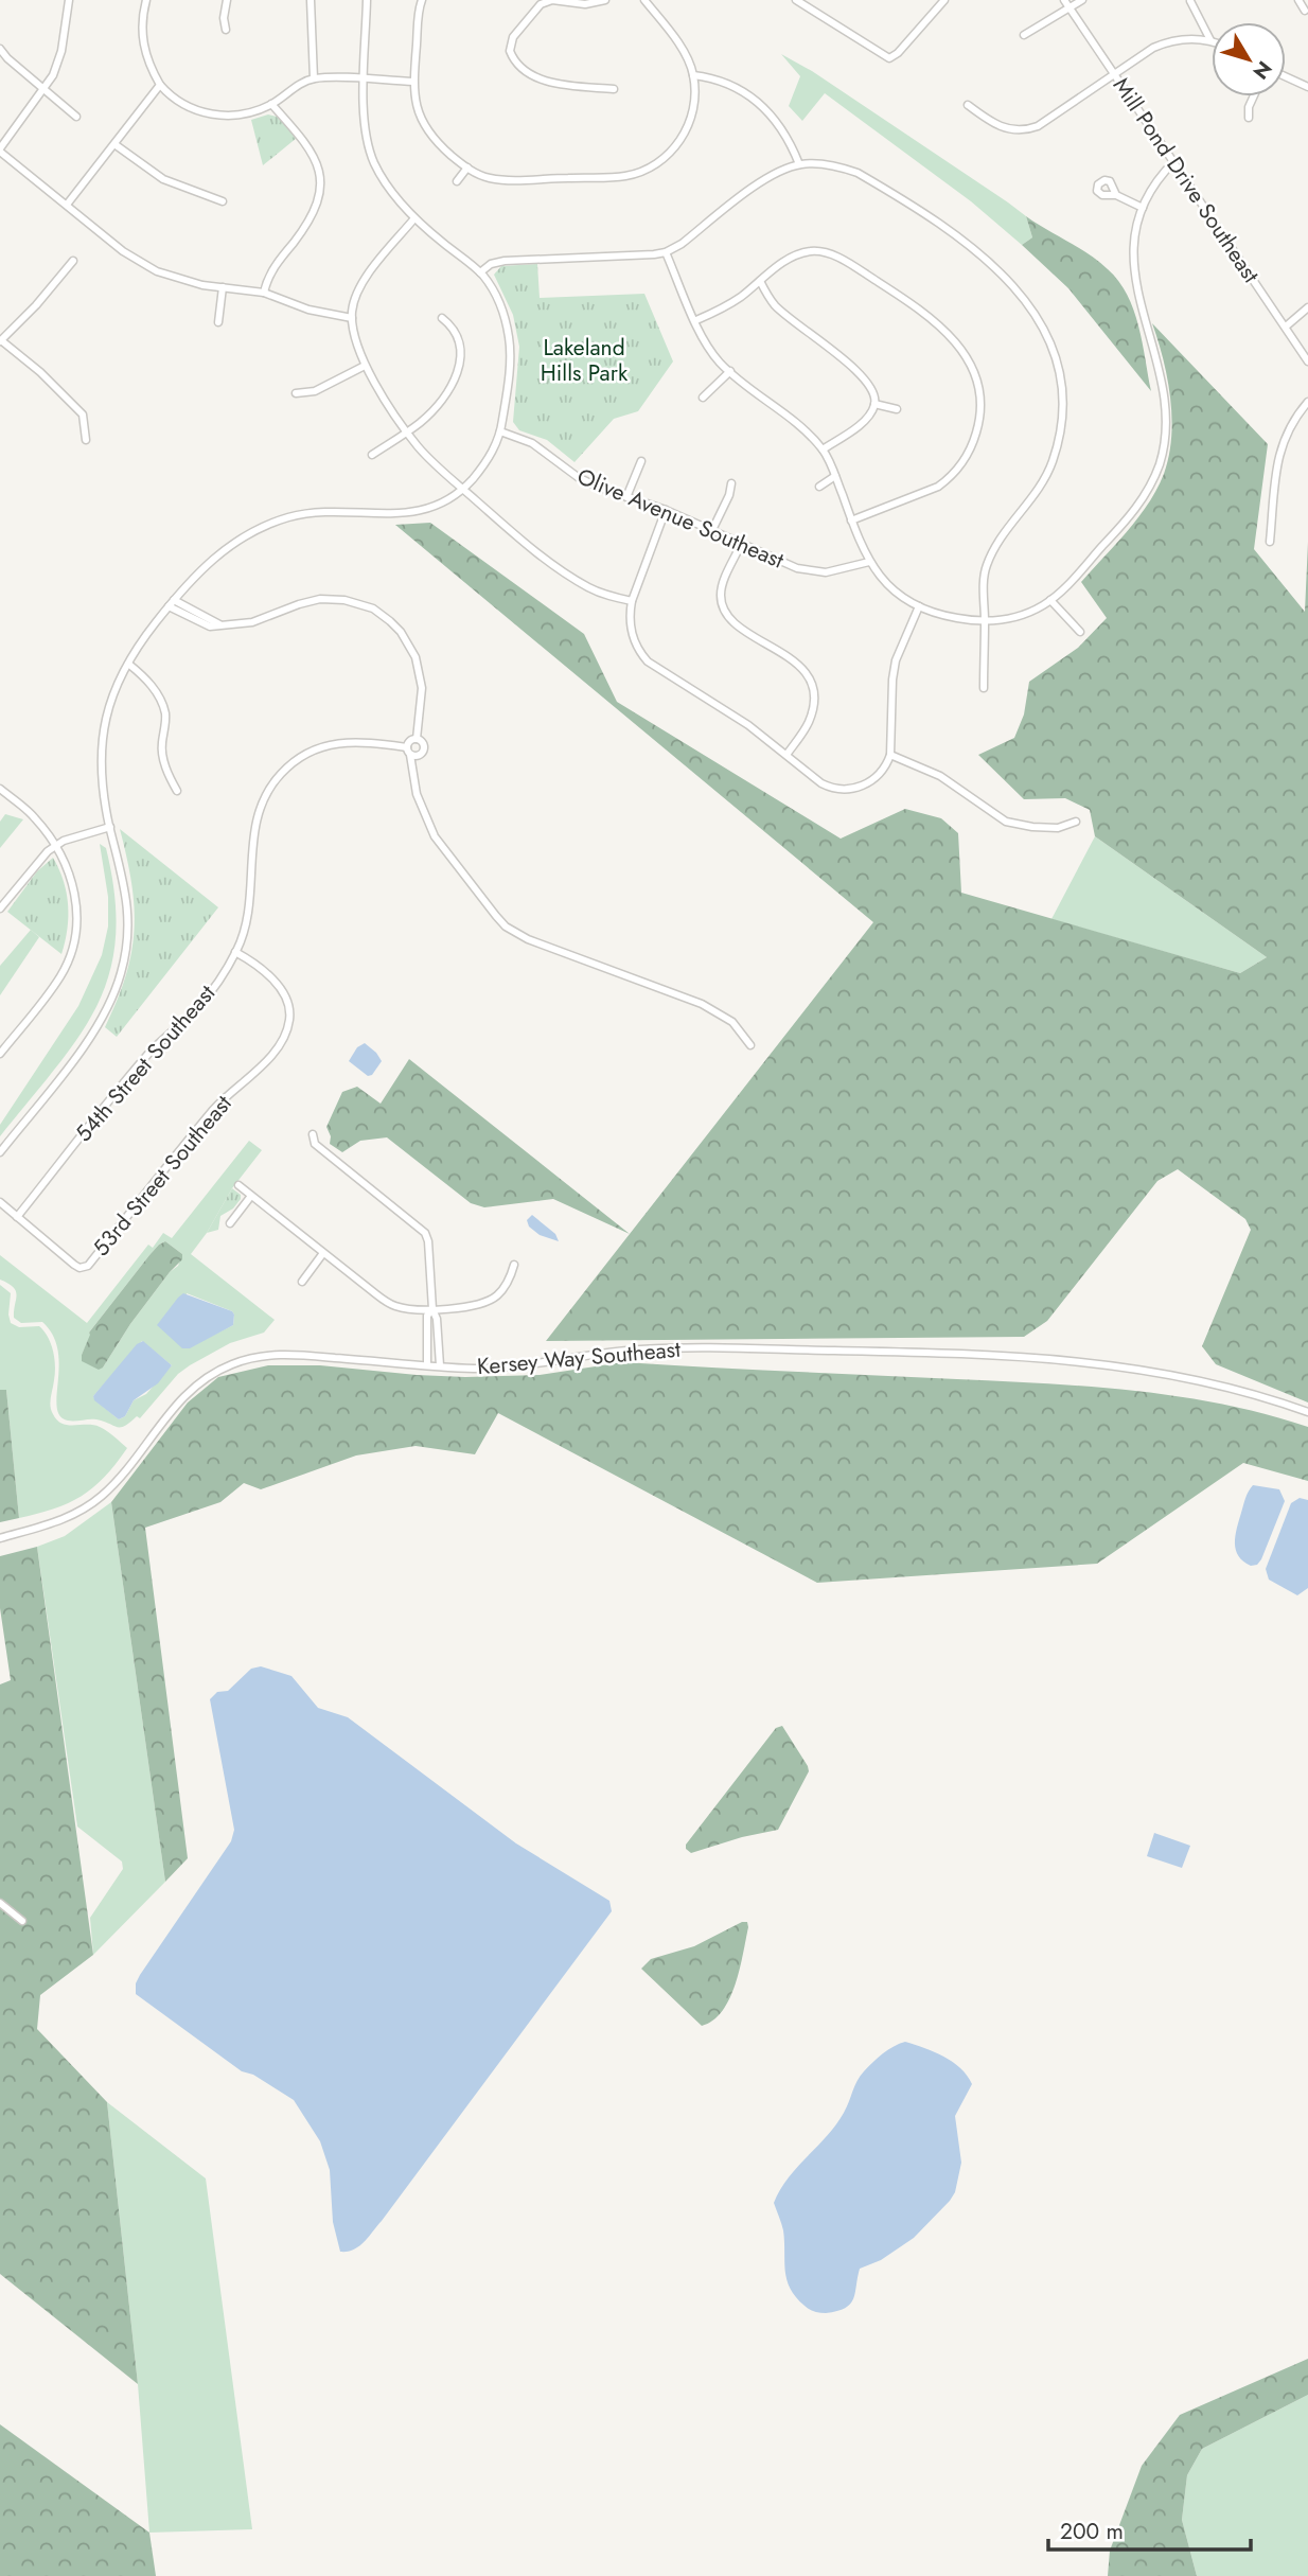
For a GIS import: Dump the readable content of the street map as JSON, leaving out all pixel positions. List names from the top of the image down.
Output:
{
  "streets": {
    "street": [
      "Mill Pond Drive Southeast",
      "Olive Avenue Southeast",
      "54th Street Southeast",
      "53rd Street Southeast",
      "Kersey Way Southeast"
    ]
  },
  "crossings": [
    ["54th Street Southeast", "53rd Street Southeast"]
  ],
  "parks": ["Lakeland Hills Park"],
  "scale_bar": "200 m",
  "north": "bottom right"
}
